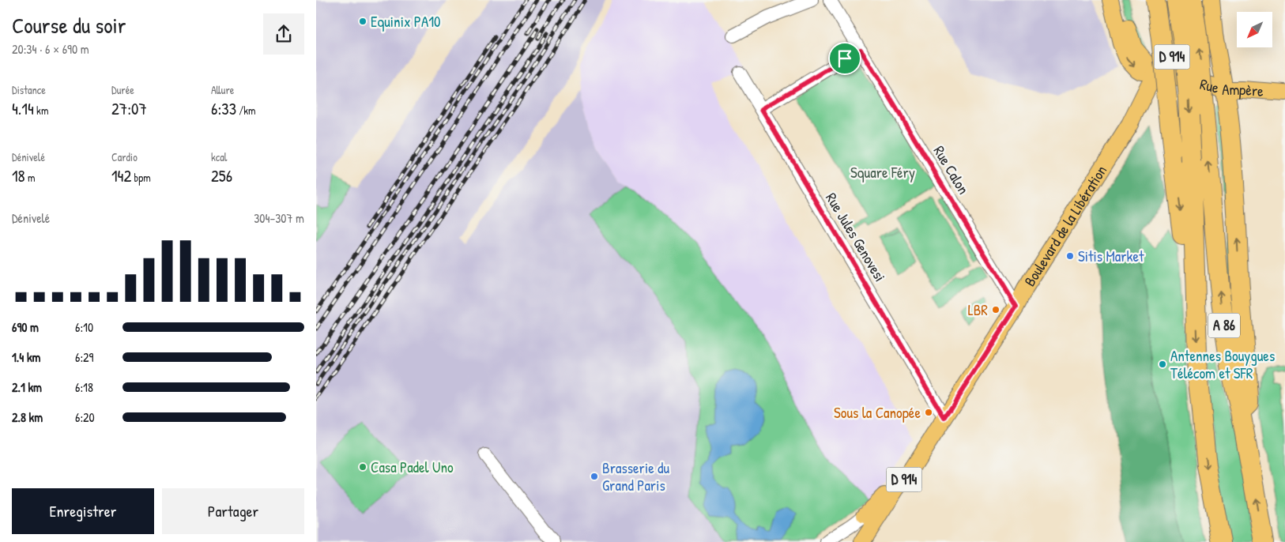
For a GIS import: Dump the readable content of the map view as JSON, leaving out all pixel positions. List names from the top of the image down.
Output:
{
  "streets": {
    "highway": ["A 86"],
    "main road": ["D 914", "Rue Ampère", "Boulevard de la Libération"],
    "street": ["Rue Calon", "Rue Jules Genovesi"]
  },
  "crossings": [
    ["Rue Ampère", "Boulevard de la Libération"],
    ["Rue Calon", "Boulevard de la Libération"],
    ["Boulevard de la Libération", "Rue Jules Genovesi"],
    ["Boulevard de la Libération", "A 86"]
  ],
  "parks": ["Square Féry"],
  "places": [
    "Equinix PA10",
    "Sitis Market",
    "LBR",
    "Antennes Bouygues Télécom et SFR",
    "Sous la Canopée",
    "Casa Padel Uno",
    "Brasserie du Grand Paris"
  ],
  "north": "bottom left",
  "page": {
    "heading": ["Course du soir", "20:34 · 6 × 690 m"],
    "stats": [
      ["Distance", "4.14 km"],
      ["Durée", "27:07"],
      ["Allure", "6:33 /km"],
      ["Dénivelé", "18 m"],
      ["Cardio", "142 bpm"],
      ["kcal", "256"]
    ],
    "chart": ["Dénivelé", "304–307 m"],
    "list": [
      {
        "name": "690 m",
        "note": "6:10"
      },
      {
        "name": "1.4 km",
        "note": "6:29"
      },
      {
        "name": "2.1 km",
        "note": "6:18"
      },
      {
        "name": "2.8 km",
        "note": "6:20"
      }
    ],
    "buttons": ["Enregistrer", "Partager"]
  }
}
